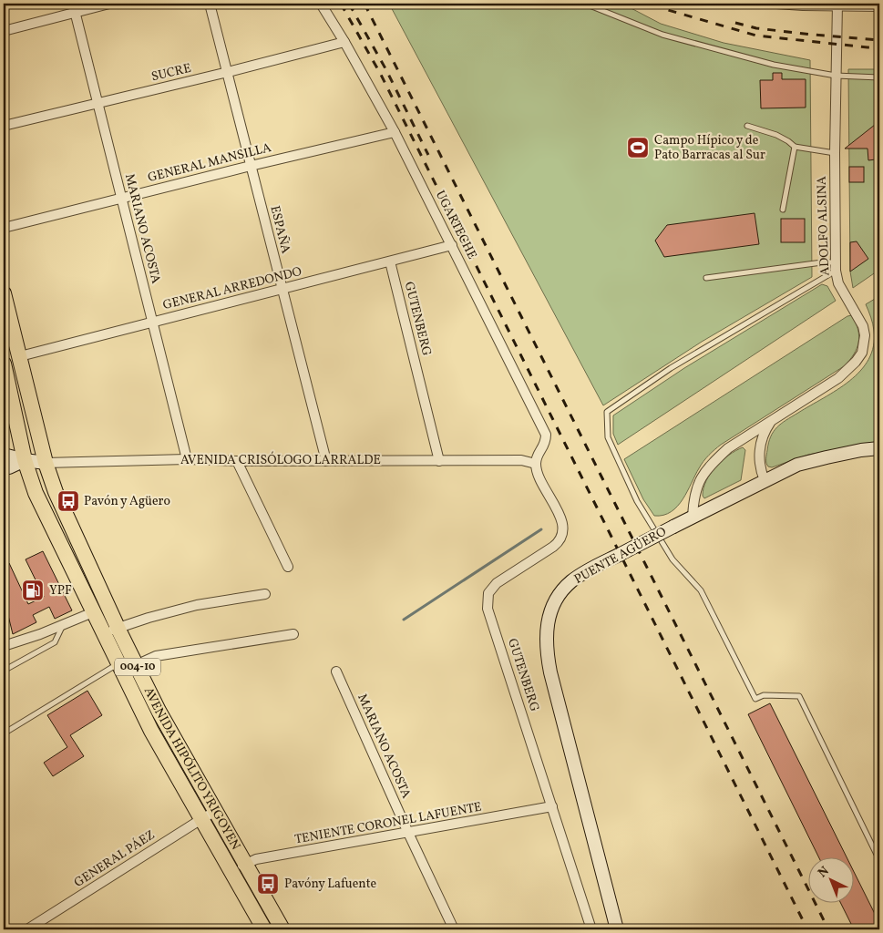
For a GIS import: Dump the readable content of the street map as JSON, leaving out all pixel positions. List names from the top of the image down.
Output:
{
  "streets": {
    "main road": ["004-10", "AVENIDA HIPÓLITO YRIGOYEN"],
    "street": [
      "SUCRE",
      "GENERAL MANSILLA",
      "UGARTECHE",
      "ADOLFO ALSINA",
      "MARIANO ACOSTA",
      "ESPAÑA",
      "GENERAL ARREDONDO",
      "GUTENBERG",
      "AVENIDA CRISÓLOGO LARRALDE",
      "PUENTE AGÜERO",
      "TENIENTE CORONEL LAFUENTE",
      "GENERAL PÁEZ"
    ]
  },
  "crossings": [
    ["SUCRE", "UGARTECHE"],
    ["SUCRE", "MARIANO ACOSTA"],
    ["SUCRE", "ESPAÑA"],
    ["GENERAL MANSILLA", "UGARTECHE"],
    ["GENERAL MANSILLA", "MARIANO ACOSTA"],
    ["GENERAL MANSILLA", "ESPAÑA"],
    ["UGARTECHE", "GENERAL ARREDONDO"],
    ["UGARTECHE", "GUTENBERG"],
    ["UGARTECHE", "AVENIDA CRISÓLOGO LARRALDE"],
    ["ADOLFO ALSINA", "PUENTE AGÜERO"],
    ["MARIANO ACOSTA", "GENERAL ARREDONDO"],
    ["MARIANO ACOSTA", "AVENIDA CRISÓLOGO LARRALDE"],
    ["MARIANO ACOSTA", "TENIENTE CORONEL LAFUENTE"],
    ["ESPAÑA", "GENERAL ARREDONDO"],
    ["ESPAÑA", "AVENIDA CRISÓLOGO LARRALDE"],
    ["GENERAL ARREDONDO", "GUTENBERG"],
    ["GENERAL ARREDONDO", "AVENIDA HIPÓLITO YRIGOYEN"],
    ["GUTENBERG", "AVENIDA CRISÓLOGO LARRALDE"],
    ["GUTENBERG", "TENIENTE CORONEL LAFUENTE"],
    ["AVENIDA CRISÓLOGO LARRALDE", "AVENIDA HIPÓLITO YRIGOYEN"],
    ["AVENIDA HIPÓLITO YRIGOYEN", "TENIENTE CORONEL LAFUENTE"],
    ["AVENIDA HIPÓLITO YRIGOYEN", "GENERAL PÁEZ"]
  ],
  "places": {
    "sports": ["Campo Hípico y de Pato Barracas al Sur"],
    "bus stop": ["Pavón y Agüero", "Pavóny Lafuente"],
    "fuel station": ["YPF"]
  },
  "north": "top left"
}
